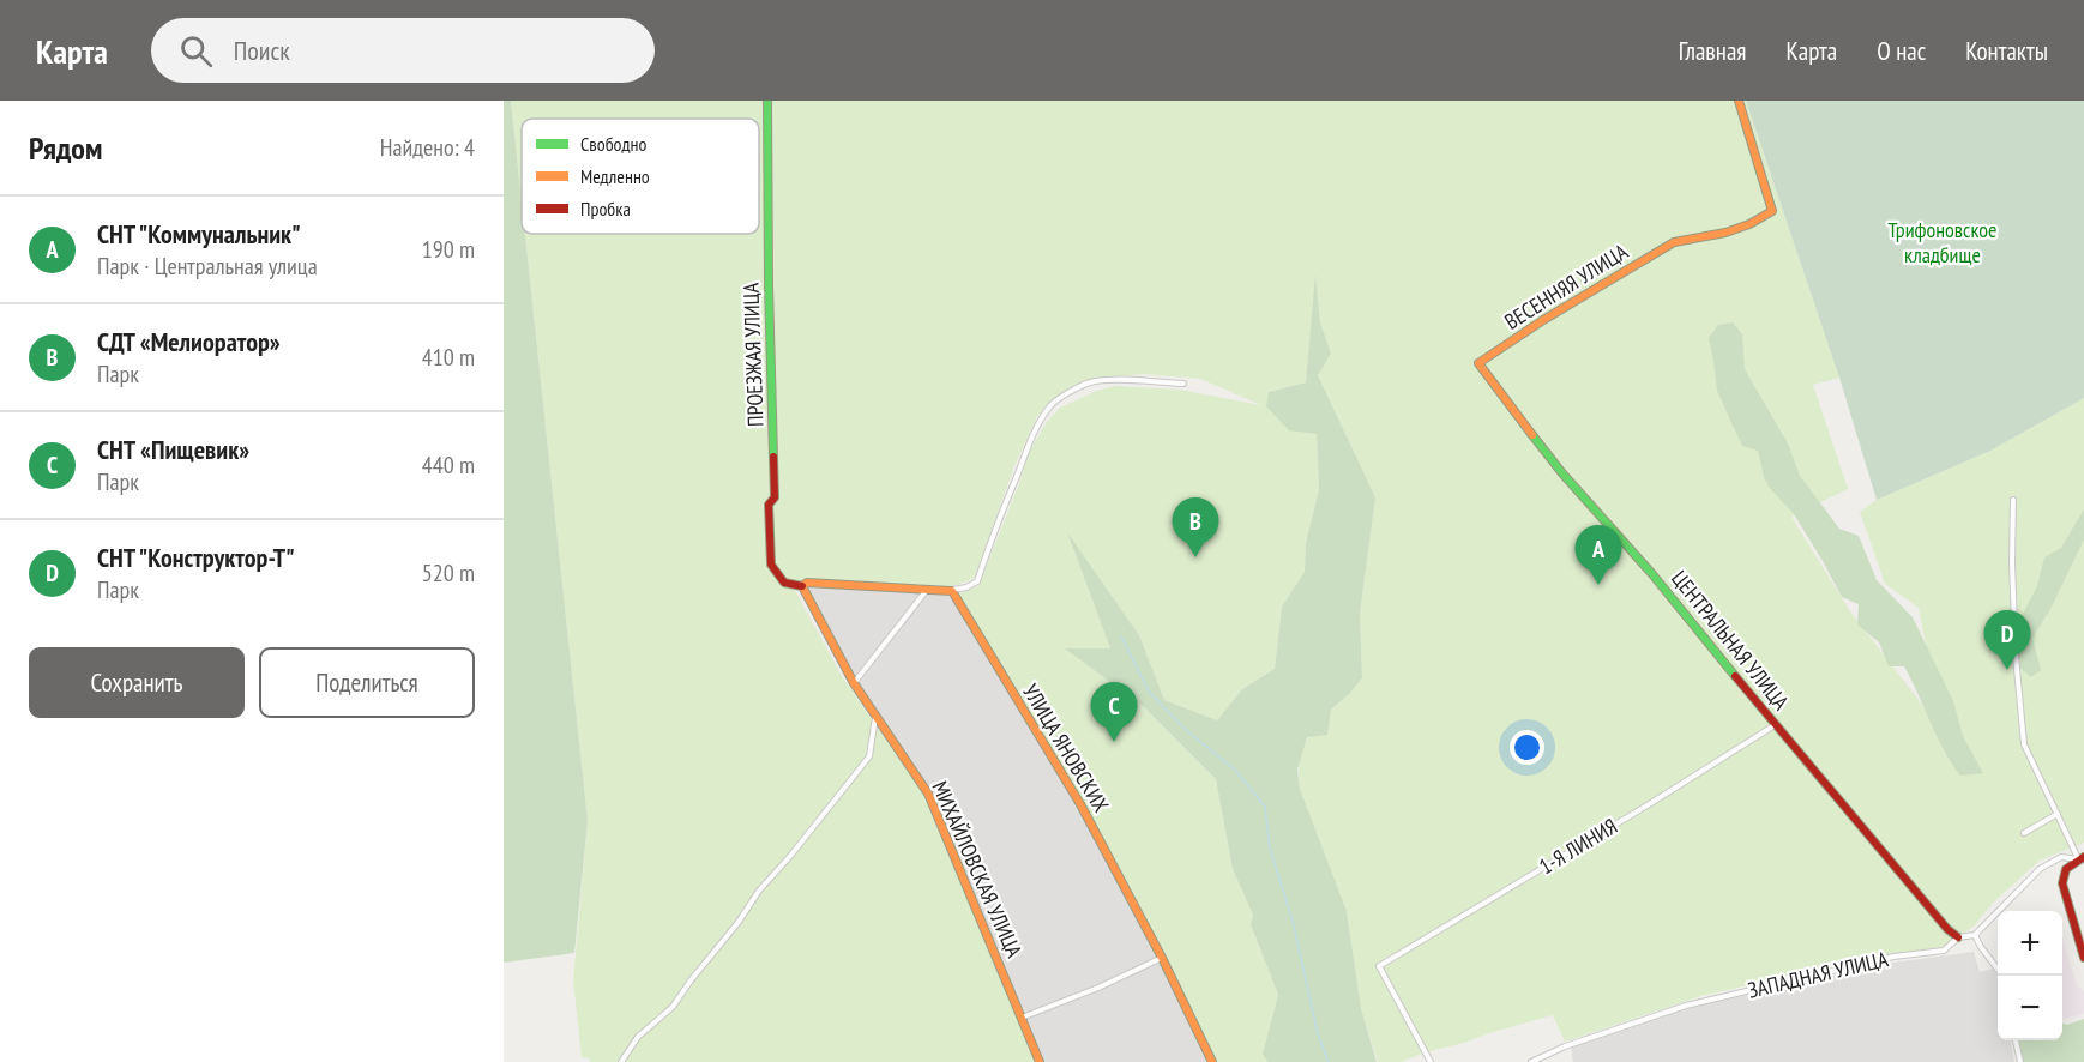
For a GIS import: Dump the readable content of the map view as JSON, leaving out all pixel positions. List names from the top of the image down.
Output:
{
  "streets": {
    "street": [
      "ВЕСЕННЯЯ УЛИЦА",
      "ПРОЕЗЖАЯ УЛИЦА",
      "ЦЕНТРАЛЬНАЯ УЛИЦА",
      "УЛИЦА ЯНОВСКИХ",
      "1-Я ЛИНИЯ",
      "МИХАЙЛОВСКАЯ УЛИЦА",
      "ЗАПАДНАЯ УЛИЦА"
    ]
  },
  "crossings": [
    ["ВЕСЕННЯЯ УЛИЦА", "ЦЕНТРАЛЬНАЯ УЛИЦА"],
    ["ПРОЕЗЖАЯ УЛИЦА", "МИХАЙЛОВСКАЯ УЛИЦА"],
    ["ЦЕНТРАЛЬНАЯ УЛИЦА", "1-Я ЛИНИЯ"],
    ["ЦЕНТРАЛЬНАЯ УЛИЦА", "ЗАПАДНАЯ УЛИЦА"]
  ],
  "parks": ["Трифоновское кладбище"],
  "legend": ["Свободно", "Медленно", "Пробка"],
  "page": {
    "header": "Карта",
    "search": "Поиск",
    "nav": [
      "Главная",
      "Карта",
      "О нас",
      "Контакты"
    ],
    "heading": ["Рядом", "Найдено: 4"],
    "list": [
      {
        "mark": "A",
        "name": "СНТ \"Коммунальник\"",
        "note": "Парк · Центральная улица",
        "value": "190 m"
      },
      {
        "mark": "B",
        "name": "СДТ «Мелиоратор»",
        "note": "Парк",
        "value": "410 m"
      },
      {
        "mark": "C",
        "name": "СНТ «Пищевик»",
        "note": "Парк",
        "value": "440 m"
      },
      {
        "mark": "D",
        "name": "СНТ \"Конструктор-Т\"",
        "note": "Парк",
        "value": "520 m"
      }
    ],
    "pins": [
      "B",
      "A",
      "D",
      "C"
    ],
    "buttons": ["Сохранить", "Поделиться"],
    "map_buttons": ["+", "−"]
  }
}
